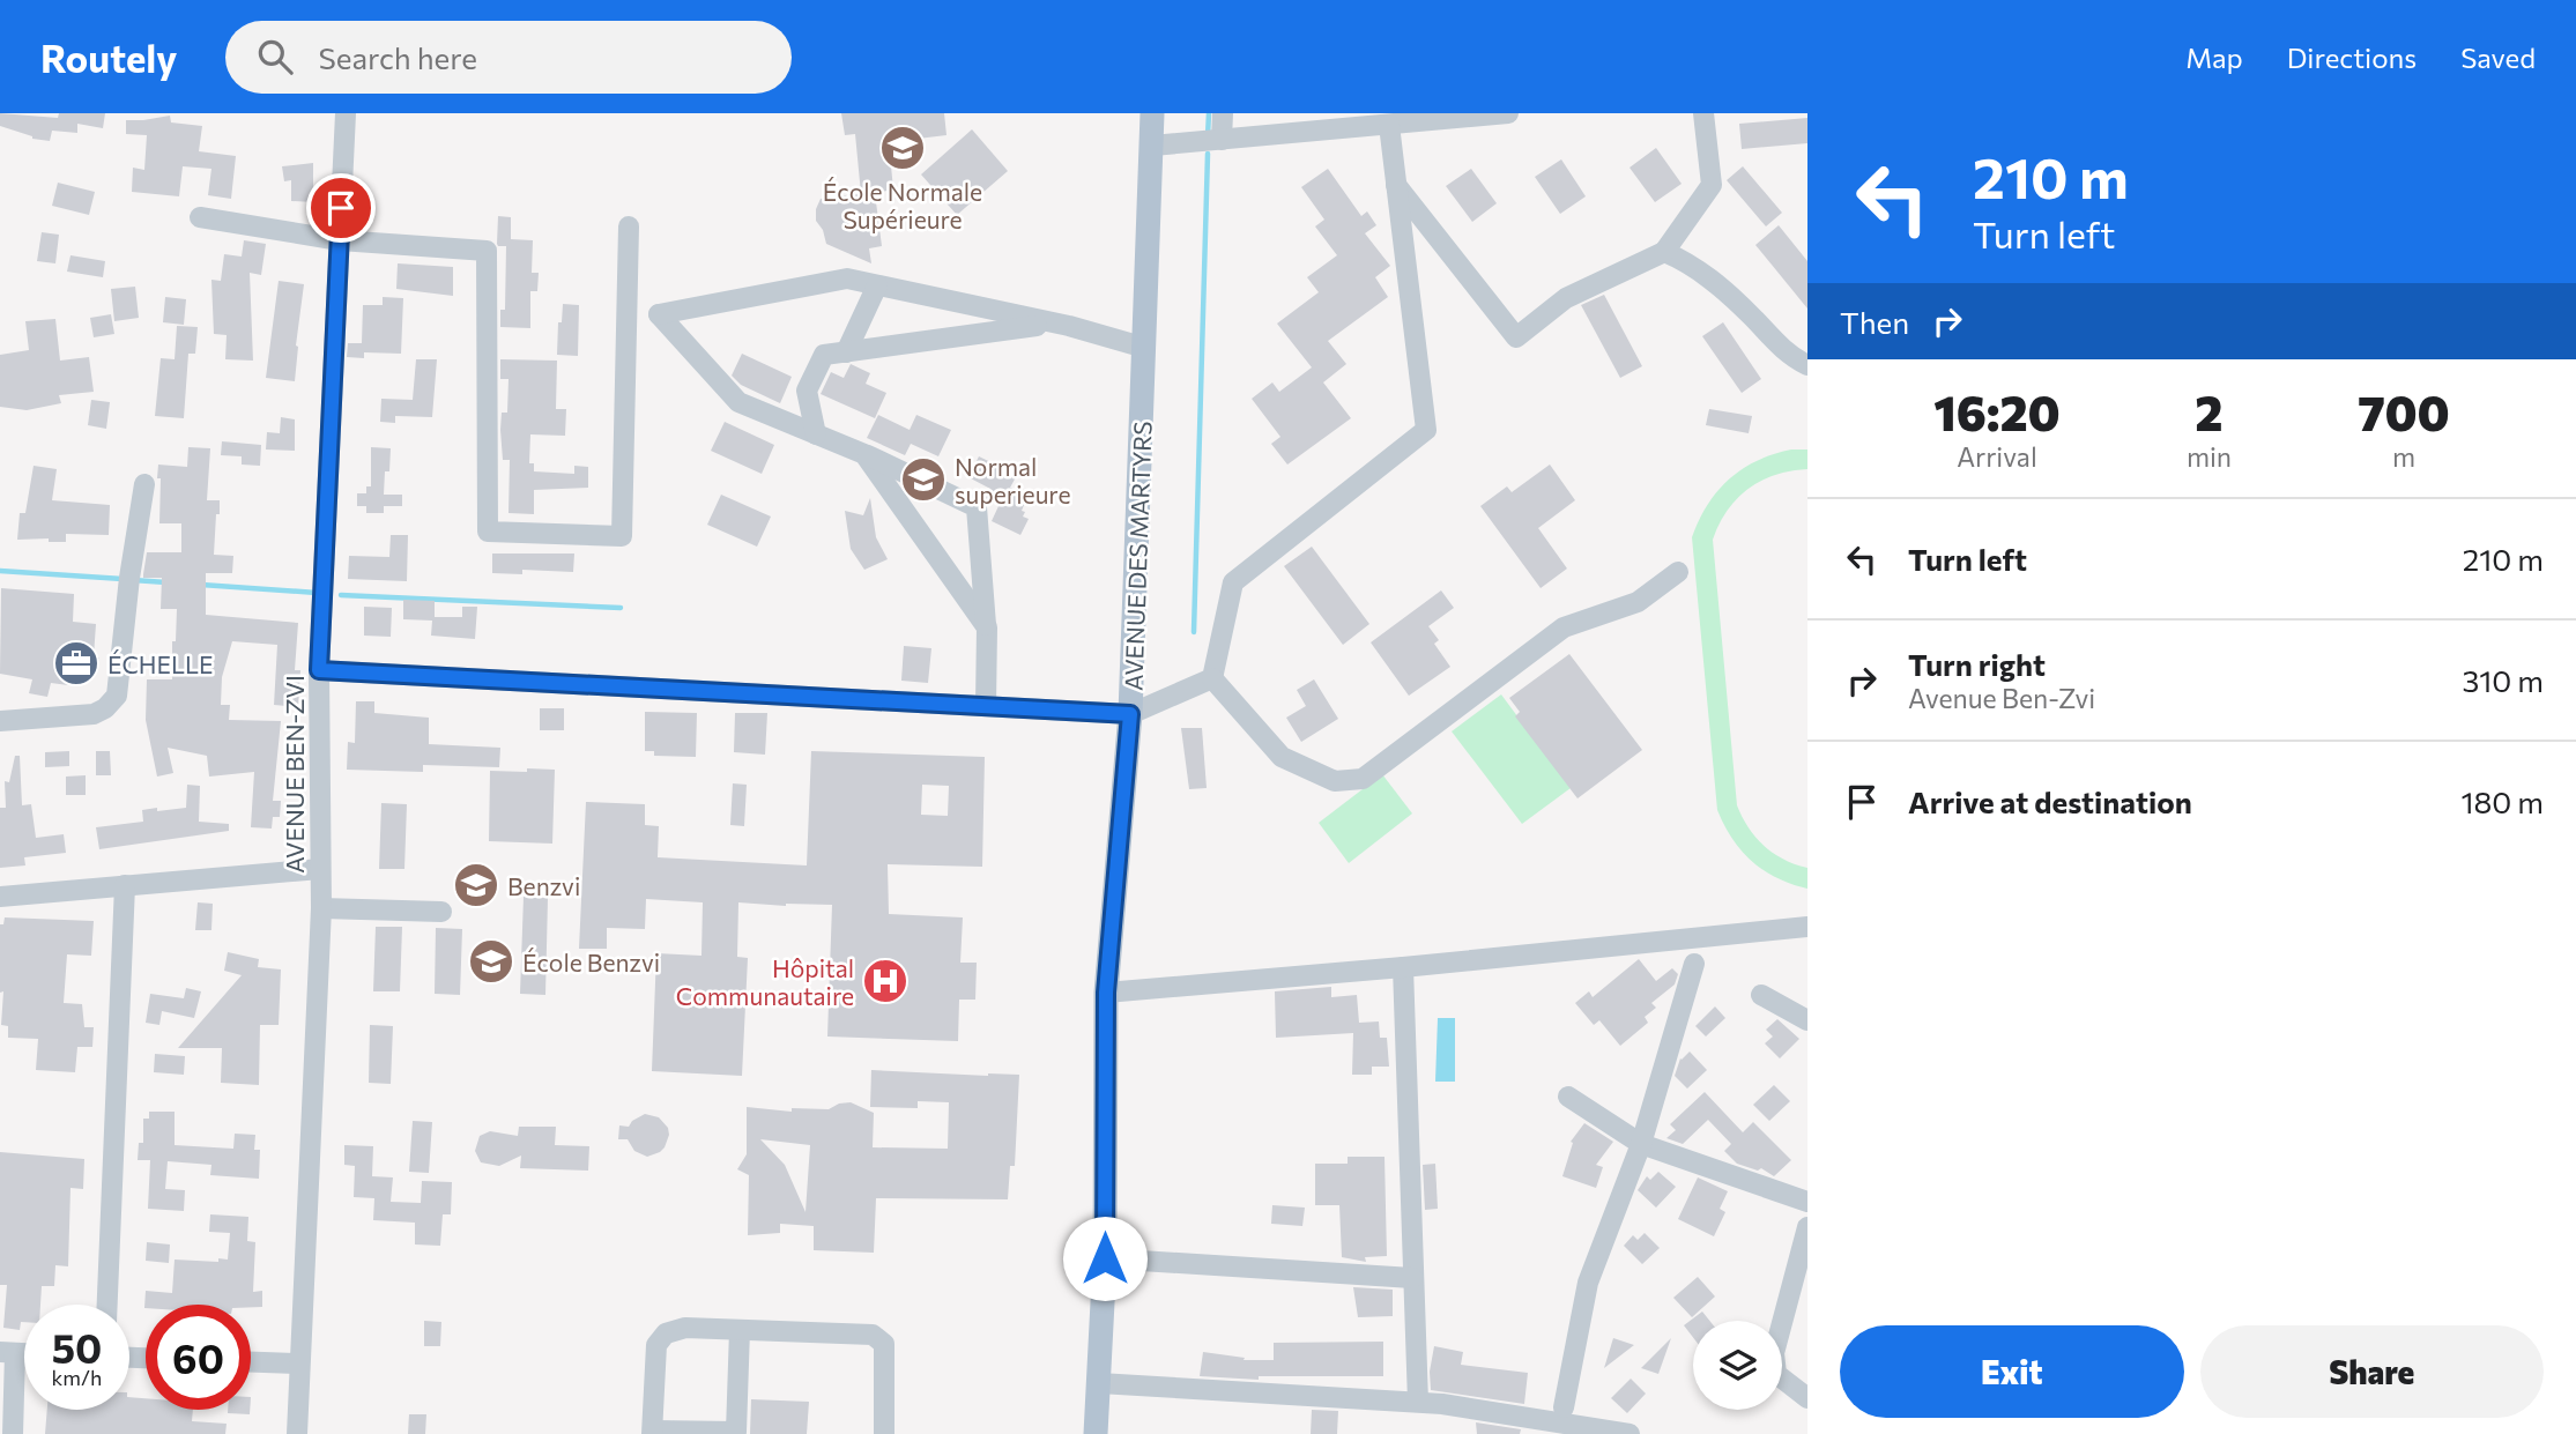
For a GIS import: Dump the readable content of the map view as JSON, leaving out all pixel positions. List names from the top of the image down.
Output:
{
  "streets": {
    "main road": ["AVENUE DES MARTYRS"],
    "street": ["AVENUE BEN-ZVI"]
  },
  "places": {
    "school or university": [
      "École Normale Supérieure",
      "Normal superieure",
      "Benzvi",
      "École Benzvi"
    ],
    "office": ["ÉCHELLE"],
    "hospital": ["Hôpital Communautaire"]
  },
  "page": {
    "header": "Routely",
    "search": "Search here",
    "nav": ["Map", "Directions", "Saved"],
    "turn": ["210 m", "Turn left"],
    "then": "Then",
    "eta": [
      "16:20",
      "Arrival",
      "2",
      "min",
      "700",
      "m"
    ],
    "list": [
      {
        "name": "Turn left",
        "value": "210 m"
      },
      {
        "name": "Turn right",
        "note": "Avenue Ben-Zvi",
        "value": "310 m"
      },
      {
        "name": "Arrive at destination",
        "value": "180 m"
      }
    ],
    "speed": "50 km/h",
    "limit": "60",
    "buttons": ["Exit", "Share"]
  }
}
